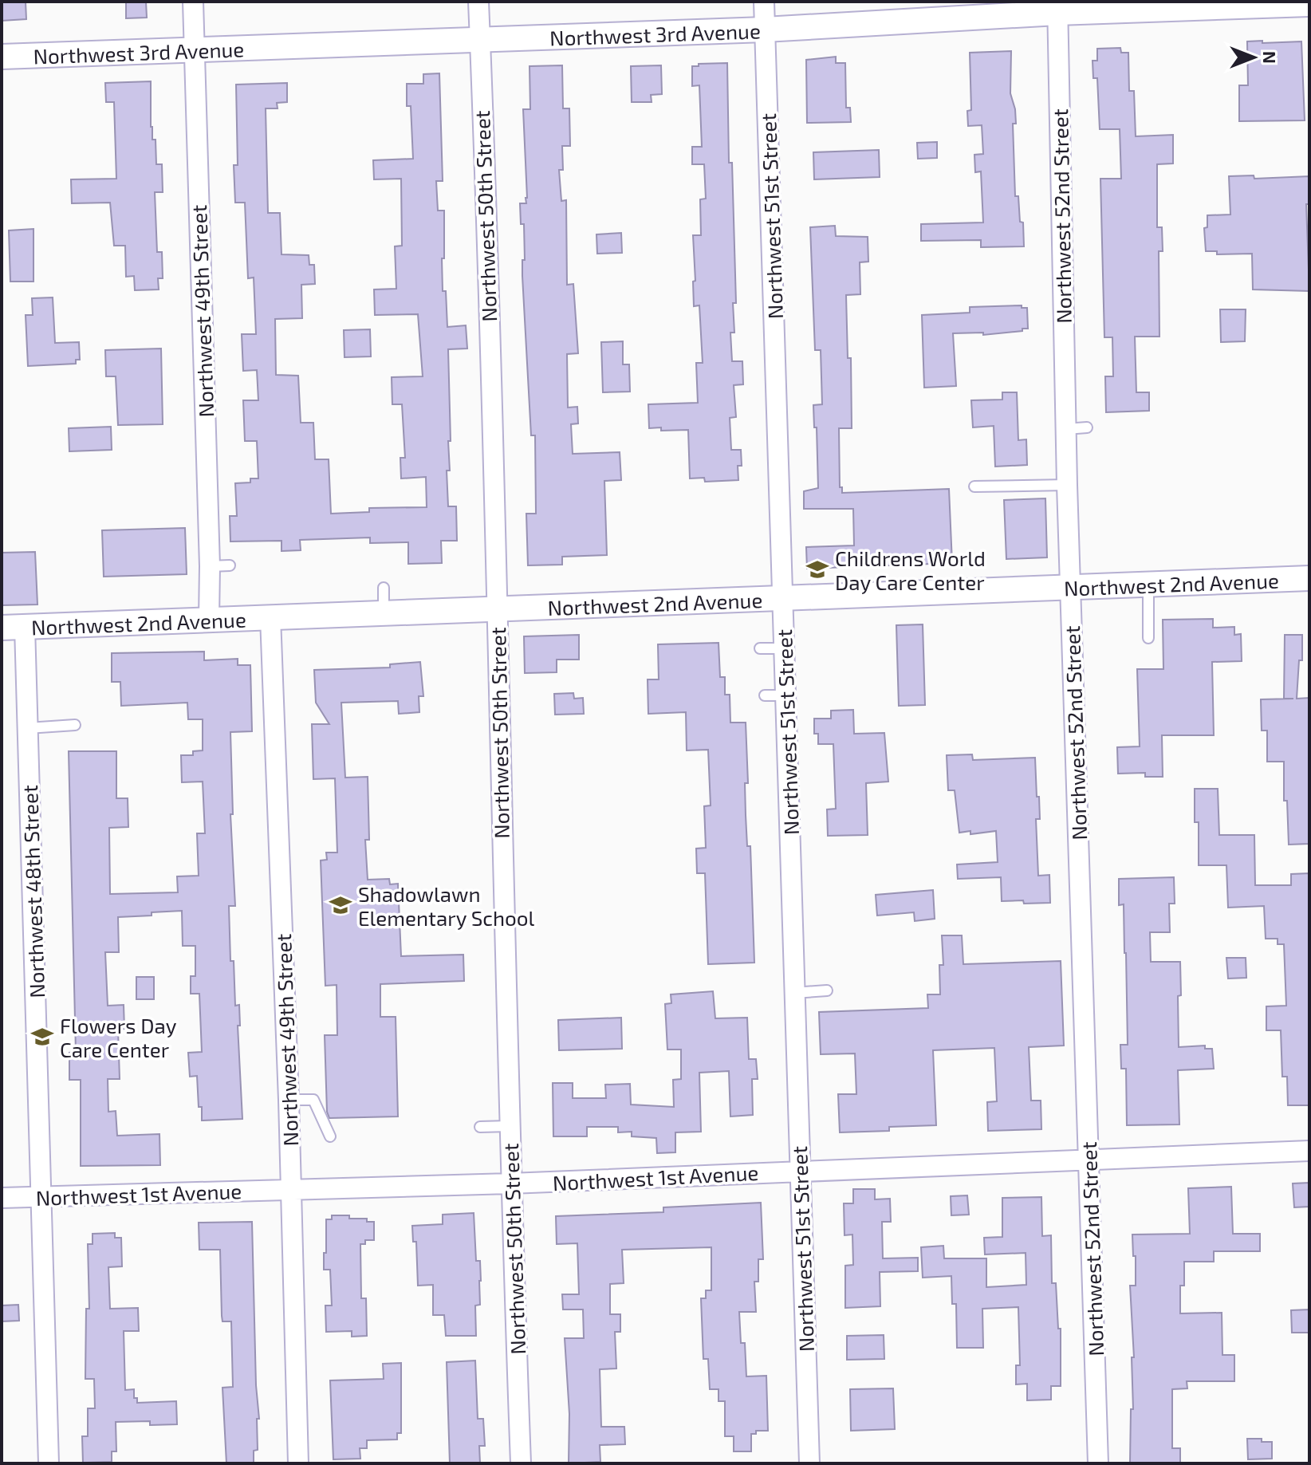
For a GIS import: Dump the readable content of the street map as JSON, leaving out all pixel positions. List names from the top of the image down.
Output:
{
  "streets": {
    "street": [
      "Northwest 3rd Avenue",
      "Northwest 50th Street",
      "Northwest 51st Street",
      "Northwest 52nd Street",
      "Northwest 49th Street",
      "Northwest 2nd Avenue",
      "Northwest 48th Street",
      "Northwest 1st Avenue"
    ]
  },
  "crossings": [
    ["Northwest 3rd Avenue", "Northwest 50th Street"],
    ["Northwest 3rd Avenue", "Northwest 51st Street"],
    ["Northwest 3rd Avenue", "Northwest 52nd Street"],
    ["Northwest 3rd Avenue", "Northwest 49th Street"],
    ["Northwest 50th Street", "Northwest 2nd Avenue"],
    ["Northwest 50th Street", "Northwest 1st Avenue"],
    ["Northwest 51st Street", "Northwest 2nd Avenue"],
    ["Northwest 51st Street", "Northwest 1st Avenue"],
    ["Northwest 52nd Street", "Northwest 2nd Avenue"],
    ["Northwest 52nd Street", "Northwest 1st Avenue"],
    ["Northwest 49th Street", "Northwest 2nd Avenue"],
    ["Northwest 49th Street", "Northwest 1st Avenue"],
    ["Northwest 2nd Avenue", "Northwest 48th Street"],
    ["Northwest 48th Street", "Northwest 1st Avenue"]
  ],
  "places": {
    "school or university": ["Childrens World Day Care Center", "Shadowlawn Elementary School", "Flowers Day Care Center"]
  },
  "north": "right"
}
